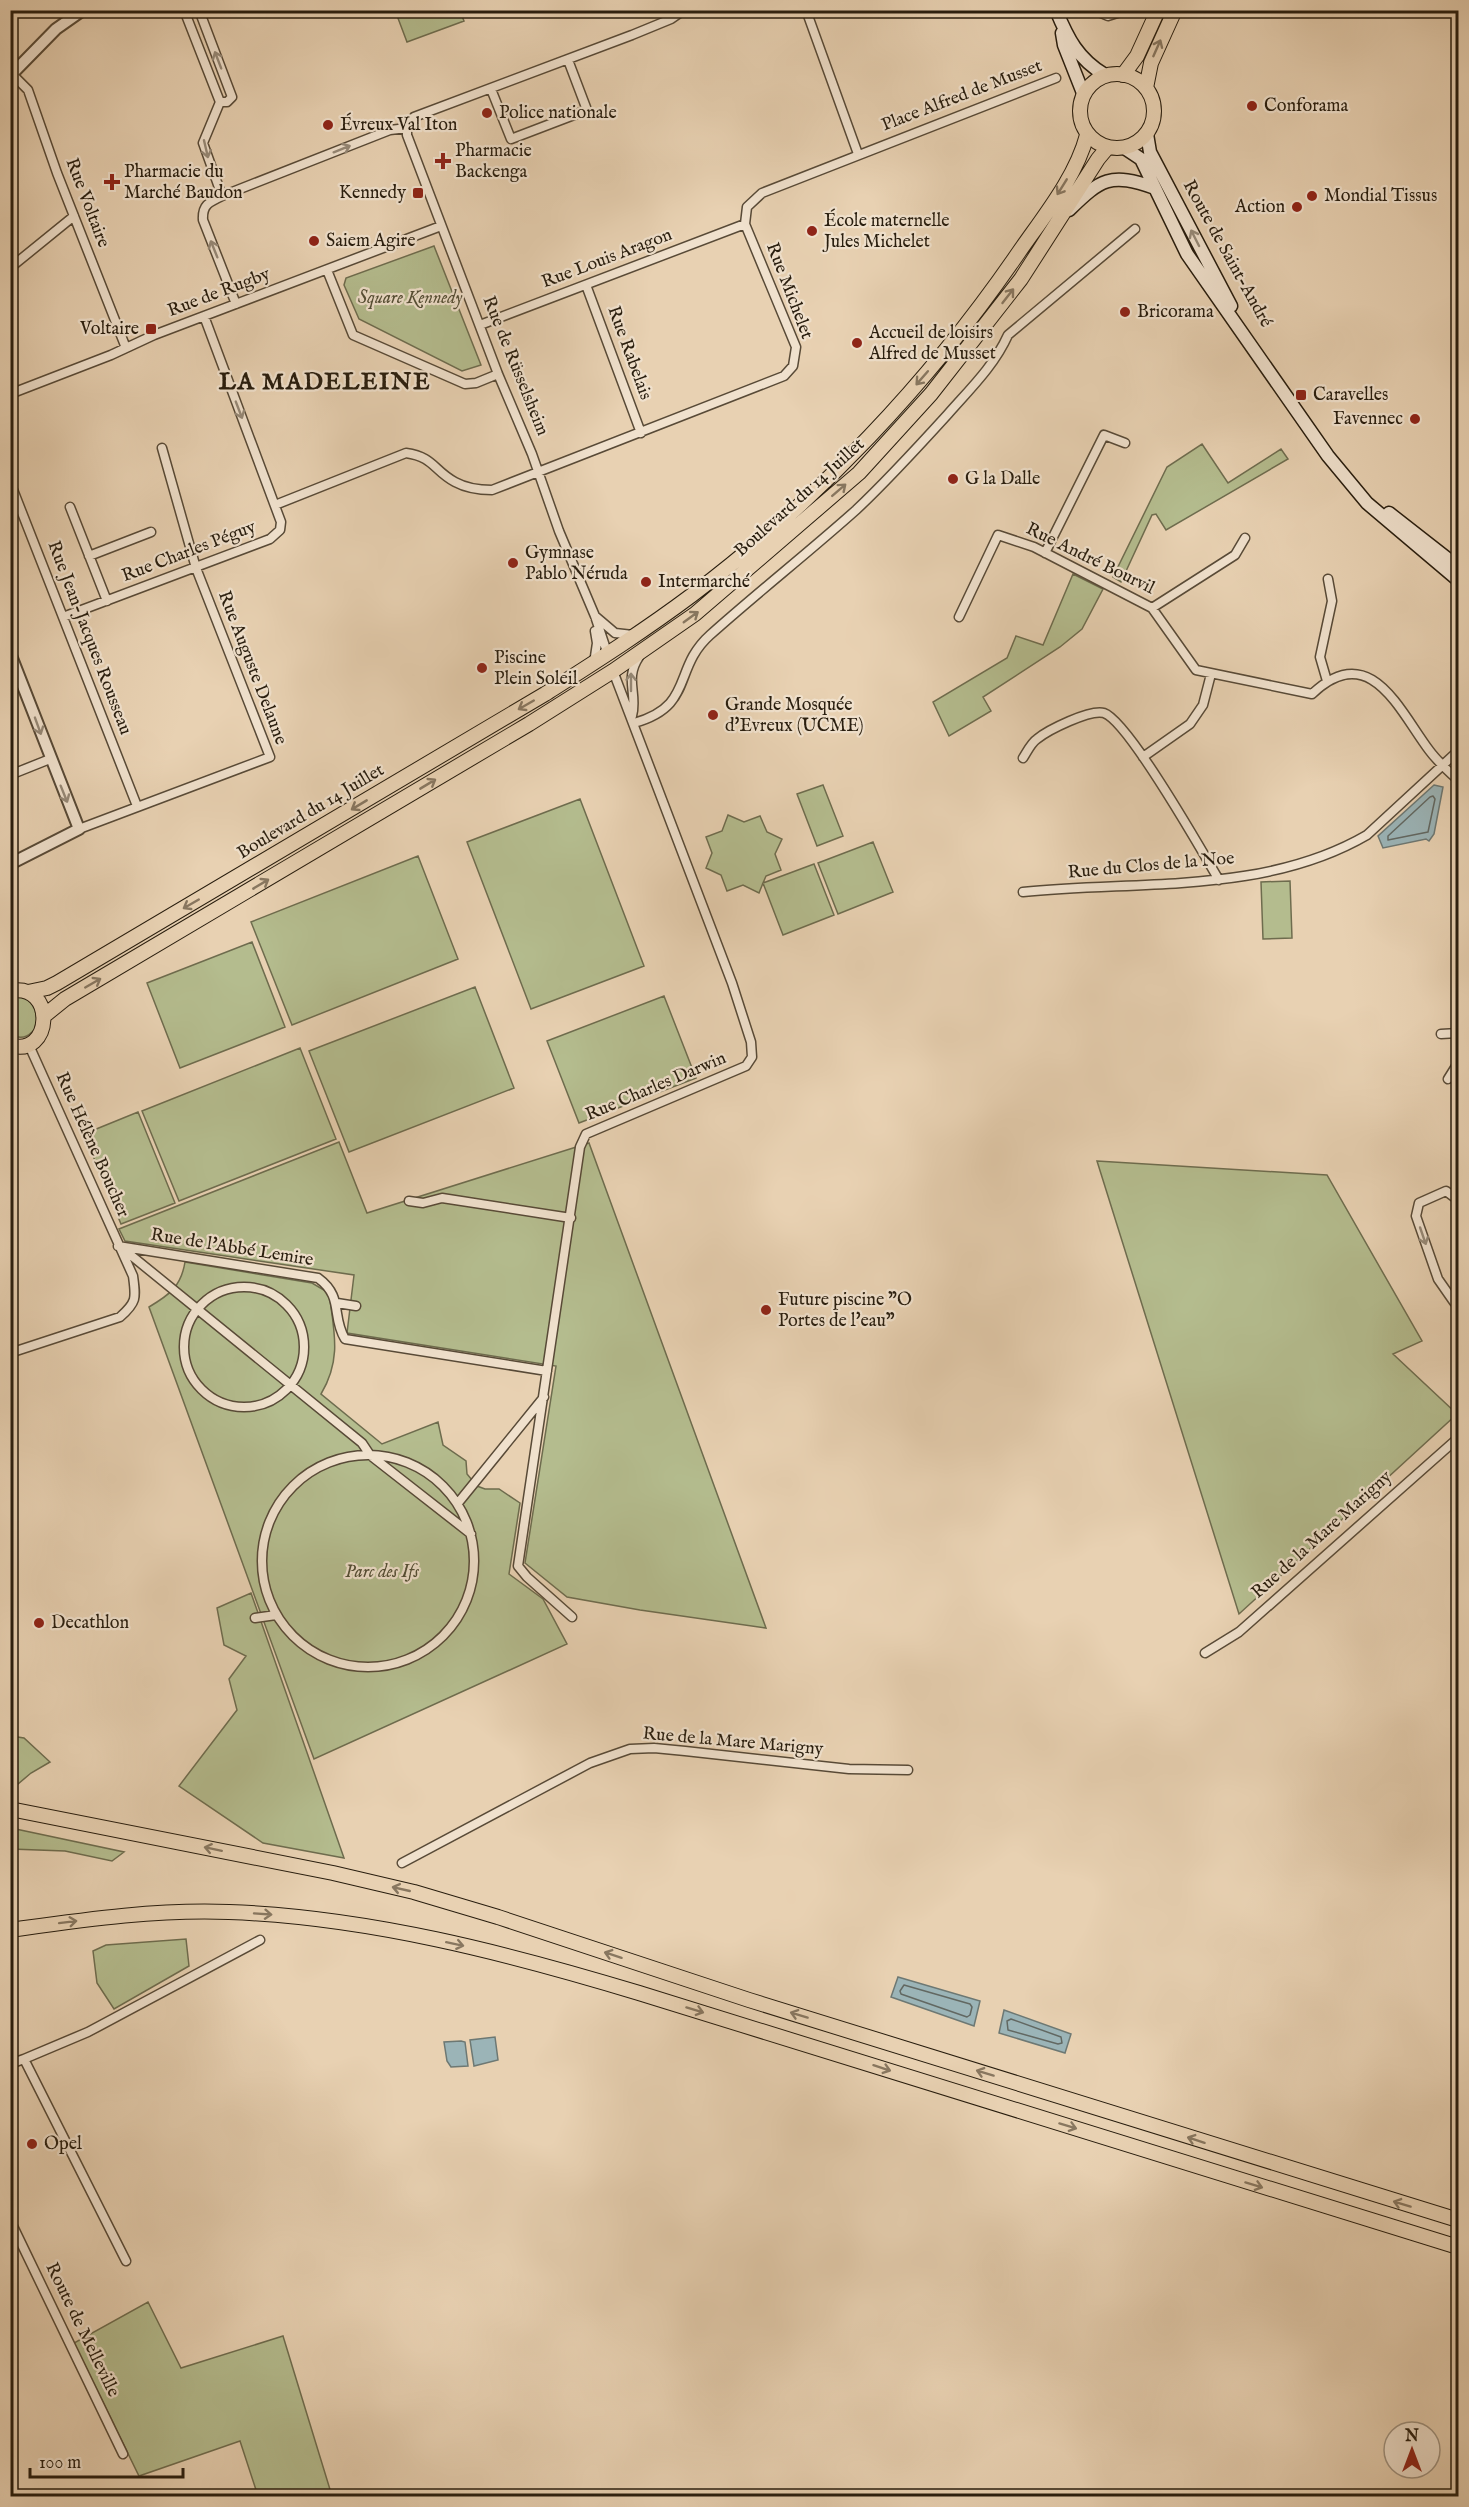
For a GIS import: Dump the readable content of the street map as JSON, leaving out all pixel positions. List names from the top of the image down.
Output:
{
  "streets": {
    "main road": ["Route de Saint-André", "Boulevard du 14 Juillet"],
    "street": [
      "Place Alfred de Musset",
      "Rue Voltaire",
      "Rue Louis Aragon",
      "Rue Michelet",
      "Rue de Rugby",
      "Rue Rabelais",
      "Rue de Rüsselsheim",
      "Rue Charles Péguy",
      "Rue André Bourvil",
      "Rue Jean-Jacques Rousseau",
      "Rue Auguste Delaune",
      "Rue du Clos de la Noe",
      "Rue Charles Darwin",
      "Rue Hélène Boucher",
      "Rue de l'Abbé Lemire",
      "Rue de la Mare Marigny",
      "Route de Melleville"
    ]
  },
  "crossings": [
    ["Rue Voltaire", "Rue de Rugby"],
    ["Route de Saint-André", "Boulevard du 14 Juillet"],
    ["Rue Louis Aragon", "Rue Michelet"],
    ["Rue Louis Aragon", "Rue Rabelais"],
    ["Rue Louis Aragon", "Rue de Rüsselsheim"],
    ["Rue Michelet", "Rue Rabelais"],
    ["Rue Michelet", "Rue de Rüsselsheim"],
    ["Rue Michelet", "Rue Charles Péguy"],
    ["Rue de Rugby", "Rue de Rüsselsheim"],
    ["Rue de Rugby", "Rue Charles Péguy"],
    ["Rue de Rüsselsheim", "Boulevard du 14 Juillet"],
    ["Boulevard du 14 Juillet", "Rue Hélène Boucher"],
    ["Rue Charles Péguy", "Rue Jean-Jacques Rousseau"],
    ["Rue Charles Péguy", "Rue Auguste Delaune"],
    ["Rue Jean-Jacques Rousseau", "Rue Auguste Delaune"],
    ["Rue Charles Darwin", "Rue de l'Abbé Lemire"],
    ["Rue Hélène Boucher", "Rue de l'Abbé Lemire"]
  ],
  "one_way": ["Rue Charles Péguy"],
  "districts": ["LA MADELEINE"],
  "parks": ["Square Kennedy", "Parc des Ifs"],
  "places": {
    "other": [
      "Conforama",
      "Police nationale",
      "Évreux Val Iton",
      "Mondial Tissus",
      "Action",
      "École maternelle Jules Michelet",
      "Saiem Agire",
      "Bricorama",
      "Accueil de loisirs Alfred de Musset",
      "Favennec",
      "G la Dalle",
      "Gymnase Pablo Néruda",
      "Intermarché",
      "Piscine Plein Soleil",
      "Grande Mosquée d'Evreux (UCME)",
      "Future piscine \"O Portes de l'eau\"",
      "Decathlon",
      "Opel"
    ],
    "health": ["Pharmacie Backenga", "Pharmacie du Marché Baudon"],
    "transit": ["Kennedy", "Voltaire", "Caravelles"]
  },
  "scale_bar": "100 m",
  "north": "top"
}
